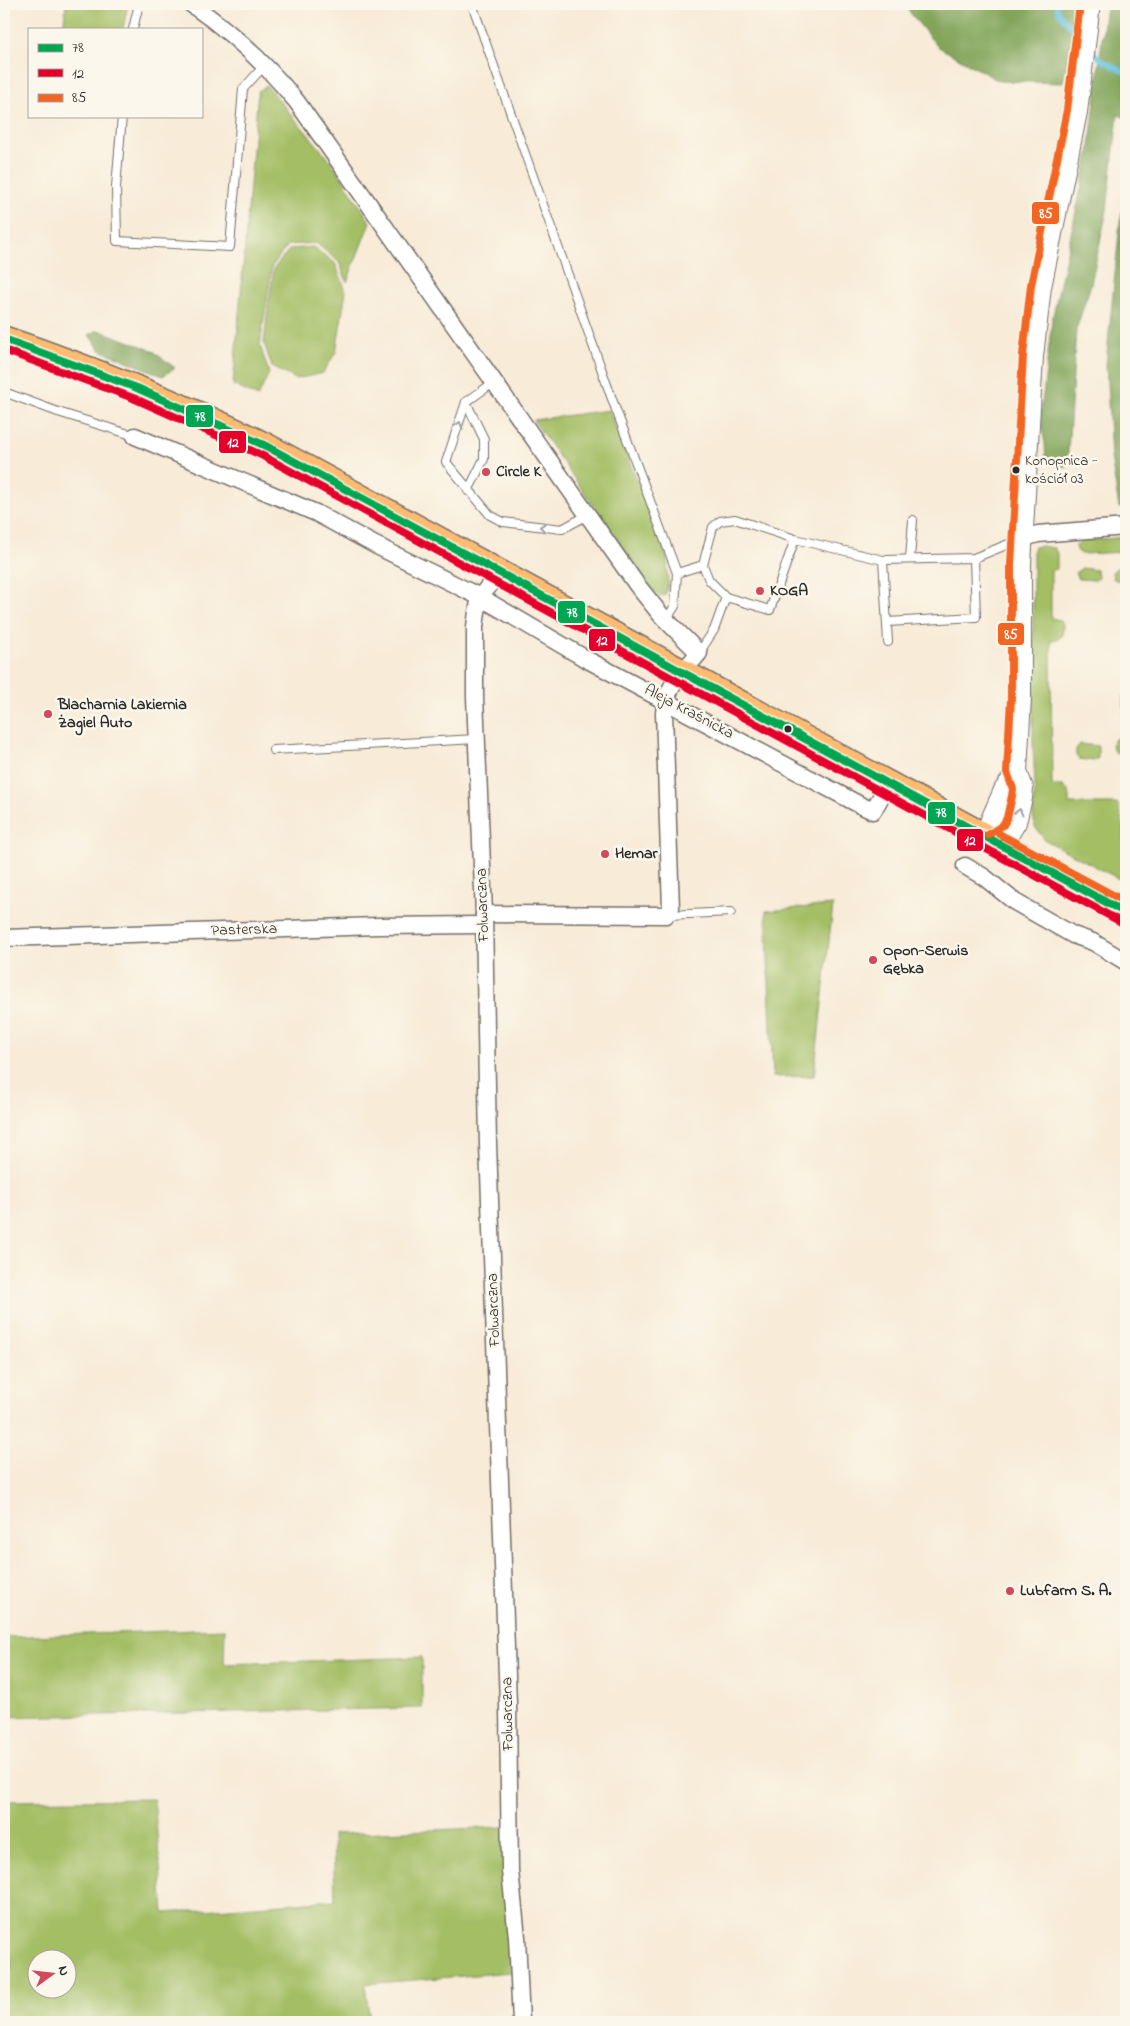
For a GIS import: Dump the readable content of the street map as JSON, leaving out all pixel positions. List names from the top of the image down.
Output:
{
  "streets": {
    "main road": ["Aleja Kraśnicka"],
    "street": ["Folwarczna", "Pasterska"]
  },
  "crossings": [
    ["Aleja Kraśnicka", "Folwarczna"],
    ["Folwarczna", "Pasterska"]
  ],
  "places": [
    "Konopnica - kościół 03",
    "Circle K",
    "KOGA",
    "Blacharnia Lakiernia Żagiel Auto",
    "Hemar",
    "Opon-Serwis Gębka",
    "Lubfarm S. A."
  ],
  "lines": ["transit line 85", "transit line 78", "transit line 12"],
  "legend": ["78", "12", "85"],
  "north": "right"
}
